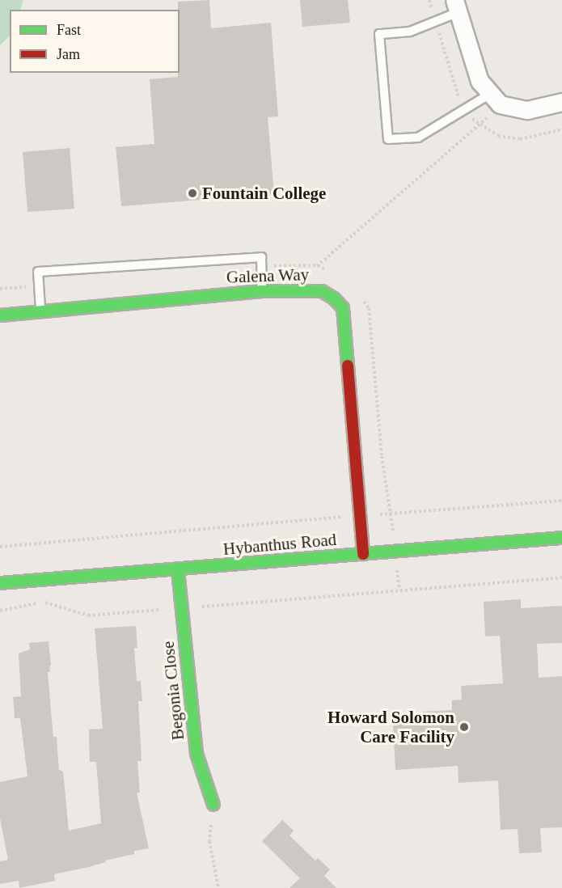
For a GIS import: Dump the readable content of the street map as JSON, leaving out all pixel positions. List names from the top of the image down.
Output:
{
  "streets": {
    "street": ["Galena Way", "Hybanthus Road", "Begonia Close"]
  },
  "crossings": [
    ["Galena Way", "Hybanthus Road"],
    ["Hybanthus Road", "Begonia Close"]
  ],
  "places": ["Fountain College", "Howard Solomon Care Facility"],
  "legend": ["Fast", "Jam"]
}
